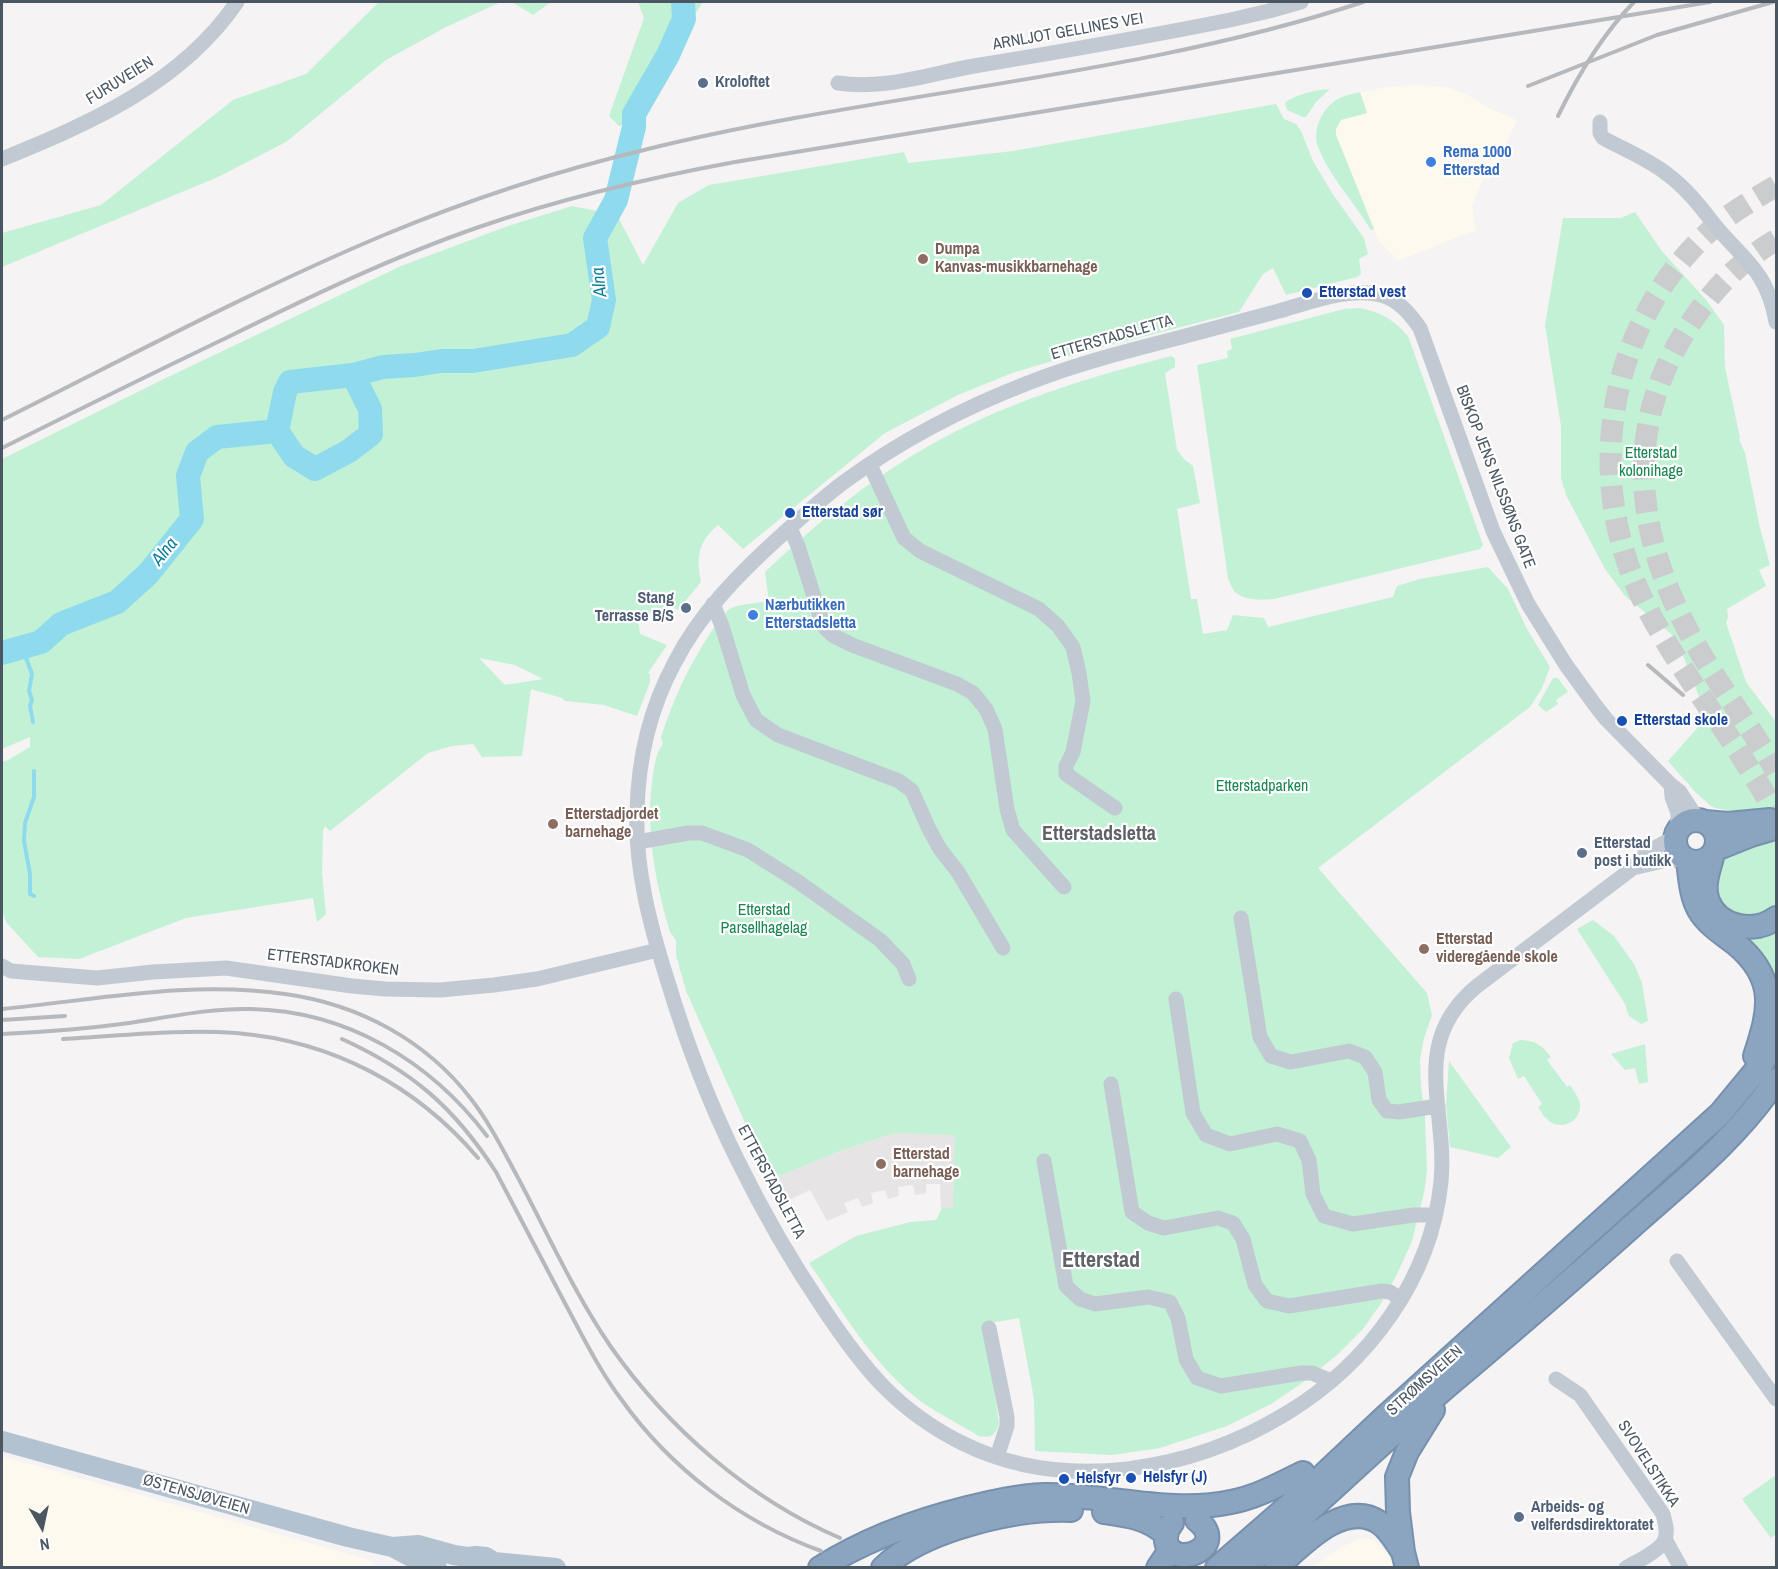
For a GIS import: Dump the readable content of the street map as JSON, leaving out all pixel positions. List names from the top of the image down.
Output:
{
  "streets": {
    "highway": ["STRØMSVEIEN"],
    "main road": ["ØSTENSJØVEIEN"],
    "street": [
      "ARNLJOT GELLINES VEI",
      "FURUVEIEN",
      "ETTERSTADSLETTA",
      "BISKOP JENS NILSSØNS GATE",
      "ETTERSTADKROKEN",
      "SVOVELSTIKKA"
    ]
  },
  "crossings": [
    ["ETTERSTADSLETTA", "BISKOP JENS NILSSØNS GATE"],
    ["ETTERSTADSLETTA", "ETTERSTADKROKEN"]
  ],
  "districts": ["Etterstadsletta", "Etterstad"],
  "water": ["Alna"],
  "parks": ["Etterstad kolonihage", "Etterstadparken", "Etterstad Parsellhagelag"],
  "places": [
    "Kroloftet",
    "Rema 1000 Etterstad",
    "Dumpa Kanvas-musikkbarnehage",
    "Etterstad vest",
    "Etterstad sør",
    "Stang Terrasse B/S",
    "Nærbutikken Etterstadsletta",
    "Etterstad skole",
    "Etterstadjordet barnehage",
    "Etterstad post i butikk",
    "Etterstad videregående skole",
    "Etterstad barnehage",
    "Helsfyr (J)",
    "Helsfyr",
    "Arbeids- og velferdsdirektoratet"
  ],
  "north": "bottom"
}
